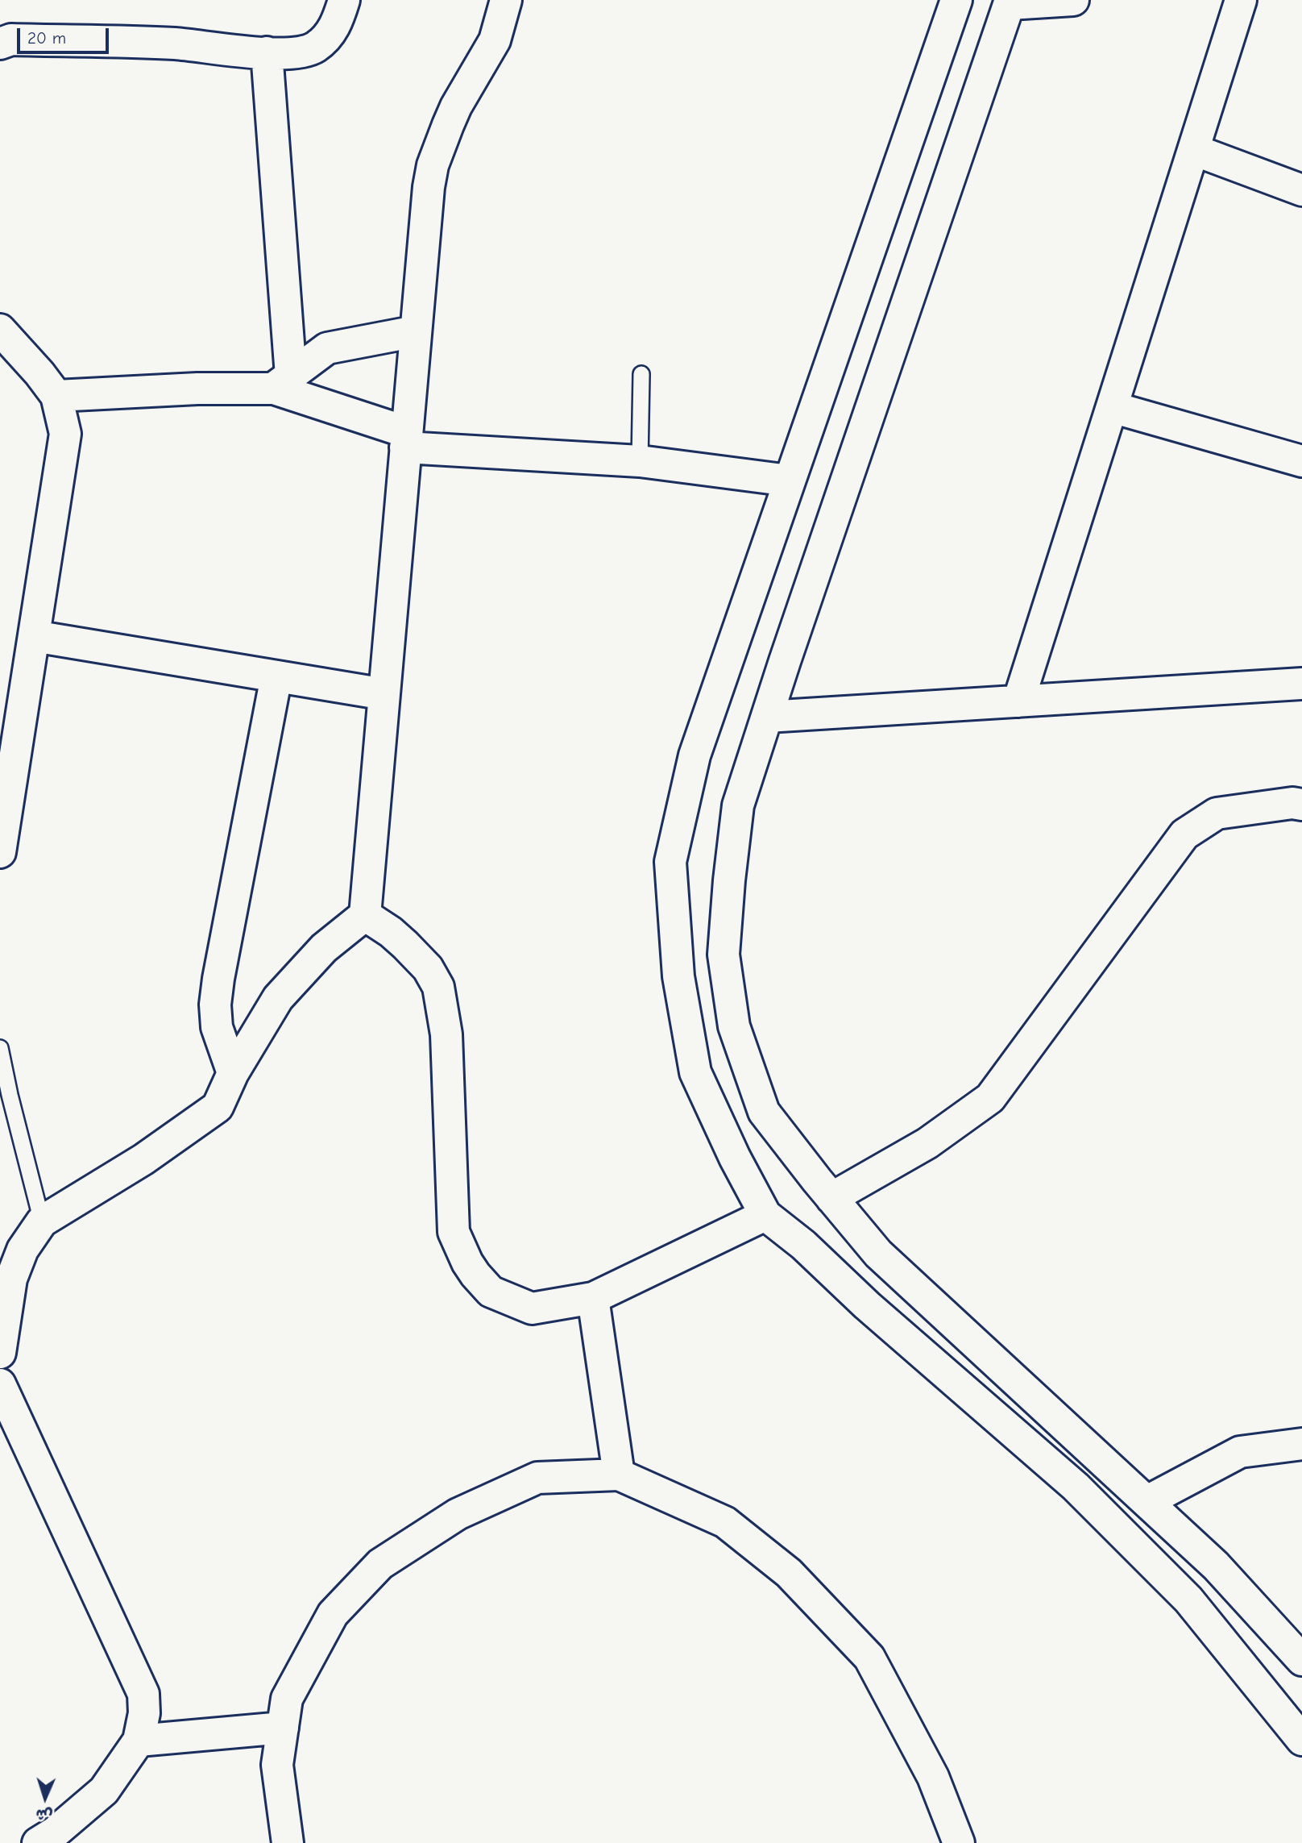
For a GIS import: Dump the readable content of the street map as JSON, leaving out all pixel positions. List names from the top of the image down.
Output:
{
  "scale_bar": "20 m",
  "north": "bottom"
}
